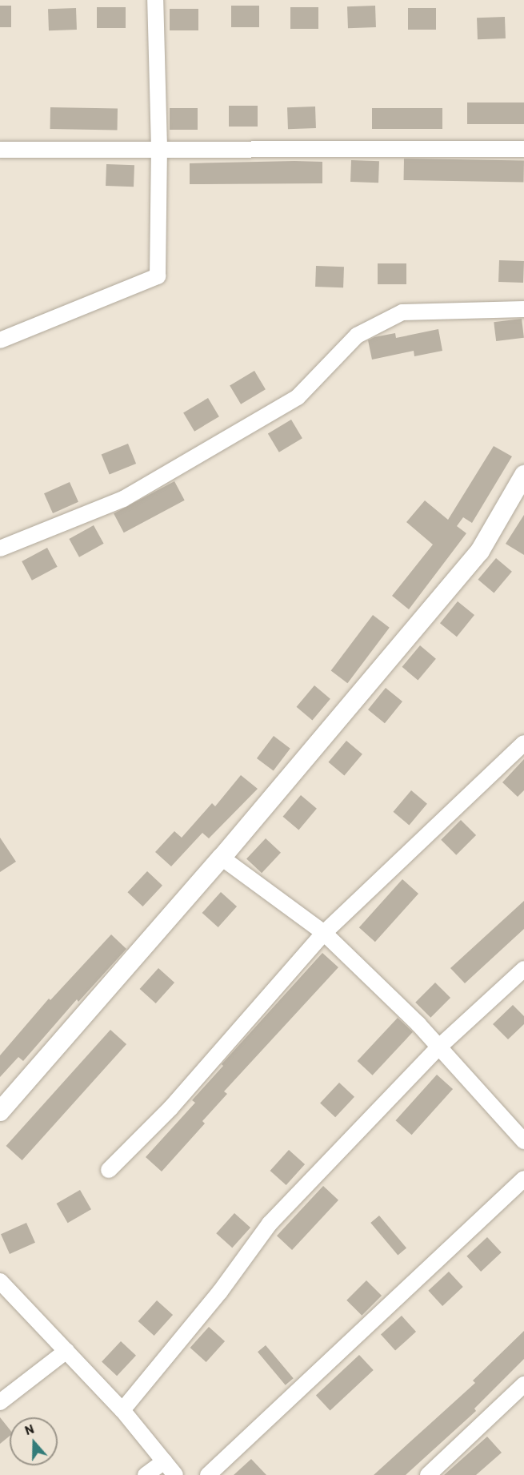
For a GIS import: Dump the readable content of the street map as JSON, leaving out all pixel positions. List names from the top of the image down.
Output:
{
  "north": "top"
}
